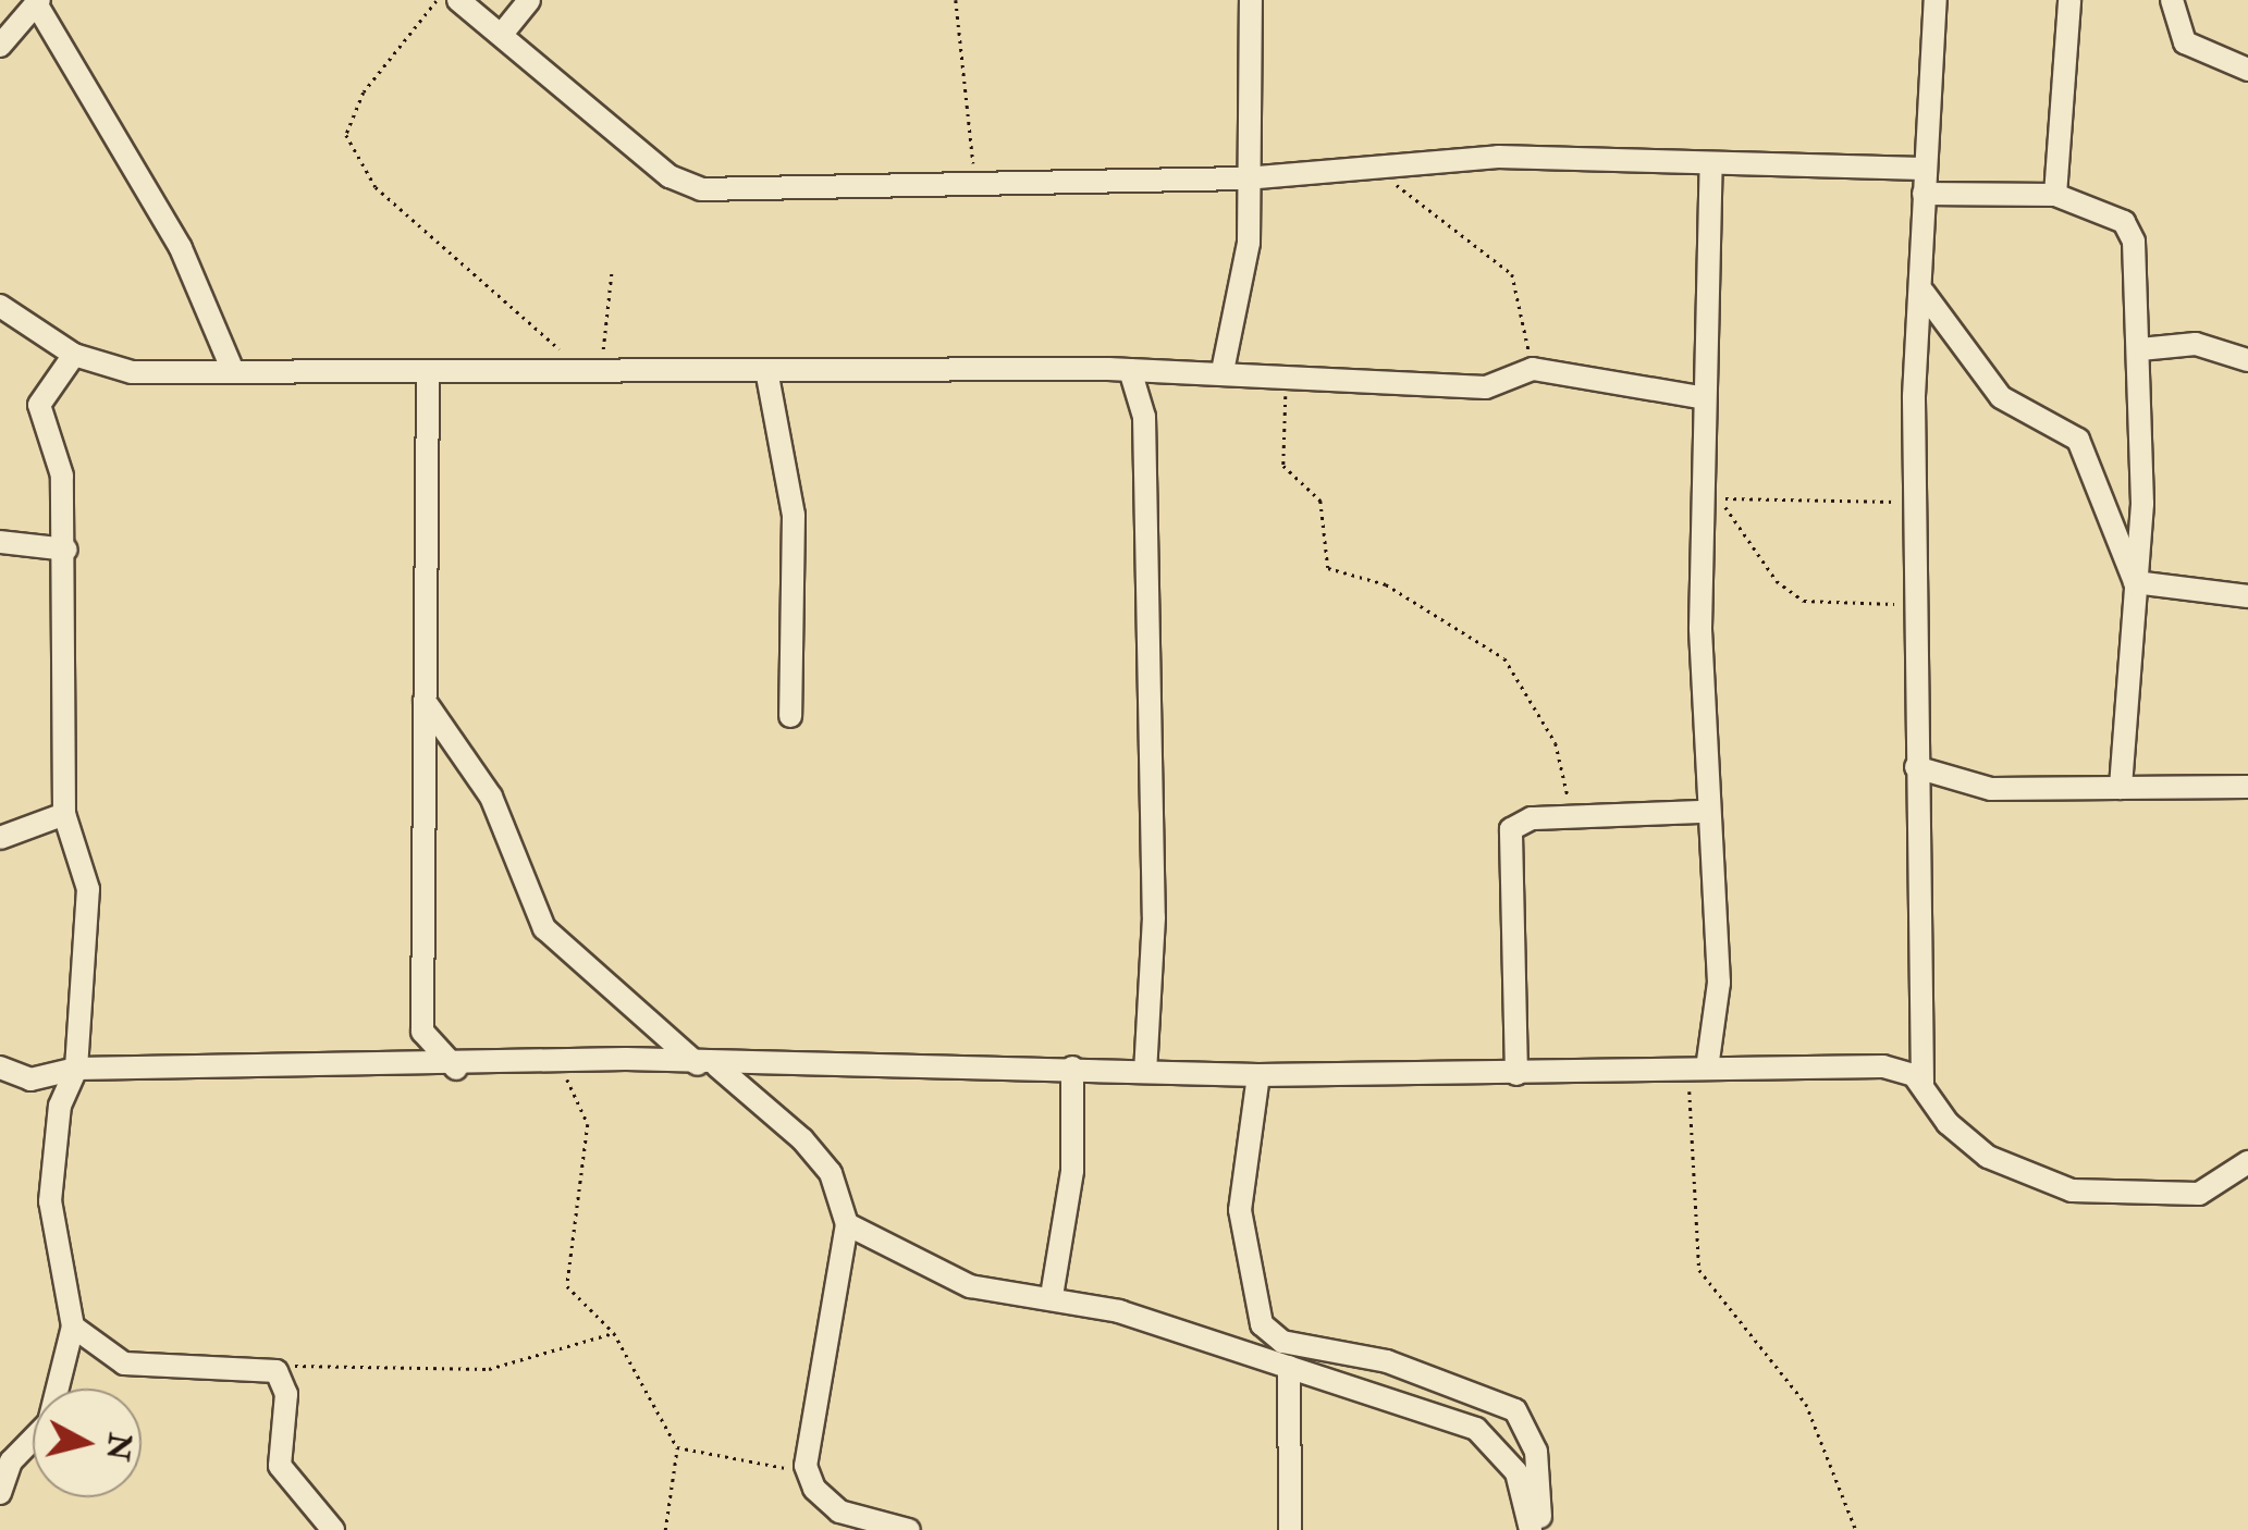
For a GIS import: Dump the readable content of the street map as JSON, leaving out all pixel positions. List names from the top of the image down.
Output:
{
  "north": "right"
}
